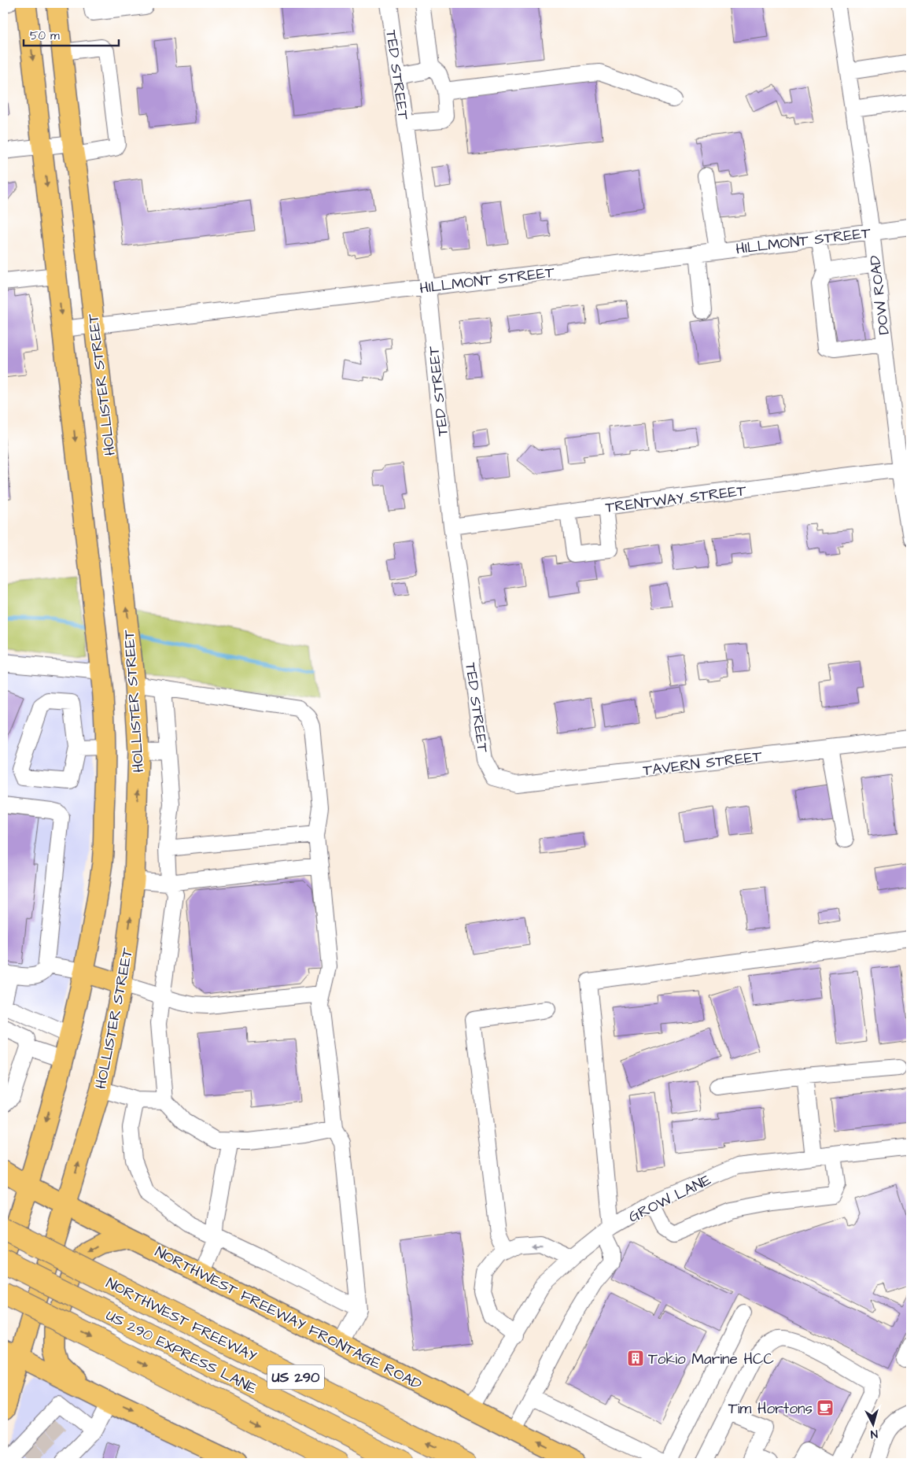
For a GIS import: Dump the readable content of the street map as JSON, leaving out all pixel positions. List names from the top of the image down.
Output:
{
  "streets": {
    "highway": ["NORTHWEST FREEWAY", "US 290 EXPRESS LANE", "US 290"],
    "main road": ["HOLLISTER STREET", "NORTHWEST FREEWAY FRONTAGE ROAD"],
    "street": [
      "TED STREET",
      "HILLMONT STREET",
      "DOW ROAD",
      "TRENTWAY STREET",
      "TAVERN STREET",
      "GROW LANE"
    ]
  },
  "crossings": [
    ["TED STREET", "HILLMONT STREET"],
    ["TED STREET", "TRENTWAY STREET"],
    ["TED STREET", "TAVERN STREET"],
    ["HILLMONT STREET", "DOW ROAD"],
    ["HILLMONT STREET", "HOLLISTER STREET"],
    ["DOW ROAD", "TRENTWAY STREET"],
    ["HOLLISTER STREET", "NORTHWEST FREEWAY FRONTAGE ROAD"],
    ["GROW LANE", "NORTHWEST FREEWAY FRONTAGE ROAD"]
  ],
  "places": {
    "building": ["Tokio Marine HCC"],
    "cafe": ["Tim Hortons"]
  },
  "scale_bar": "50 m",
  "north": "bottom"
}
